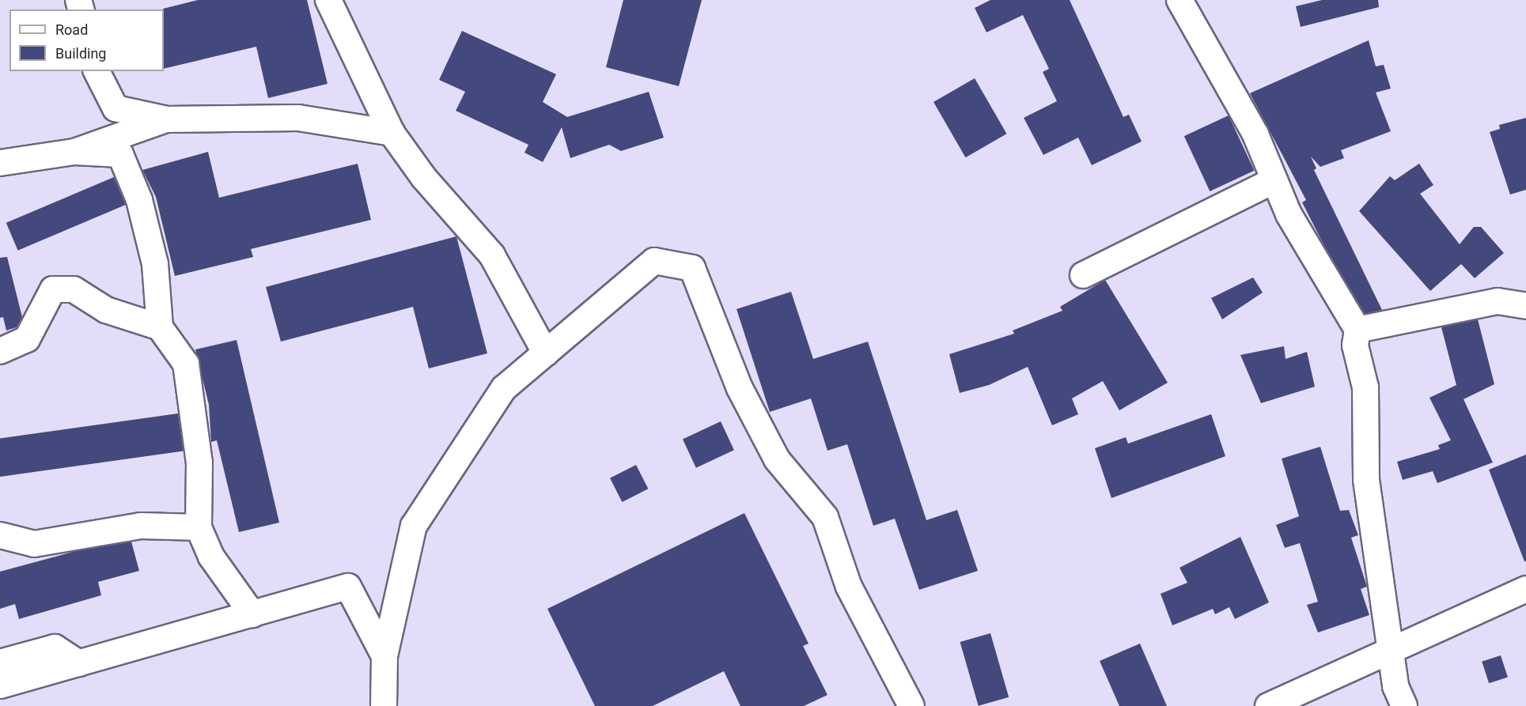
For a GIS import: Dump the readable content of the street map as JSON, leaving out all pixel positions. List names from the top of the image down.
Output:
{
  "legend": ["Road", "Building"]
}
